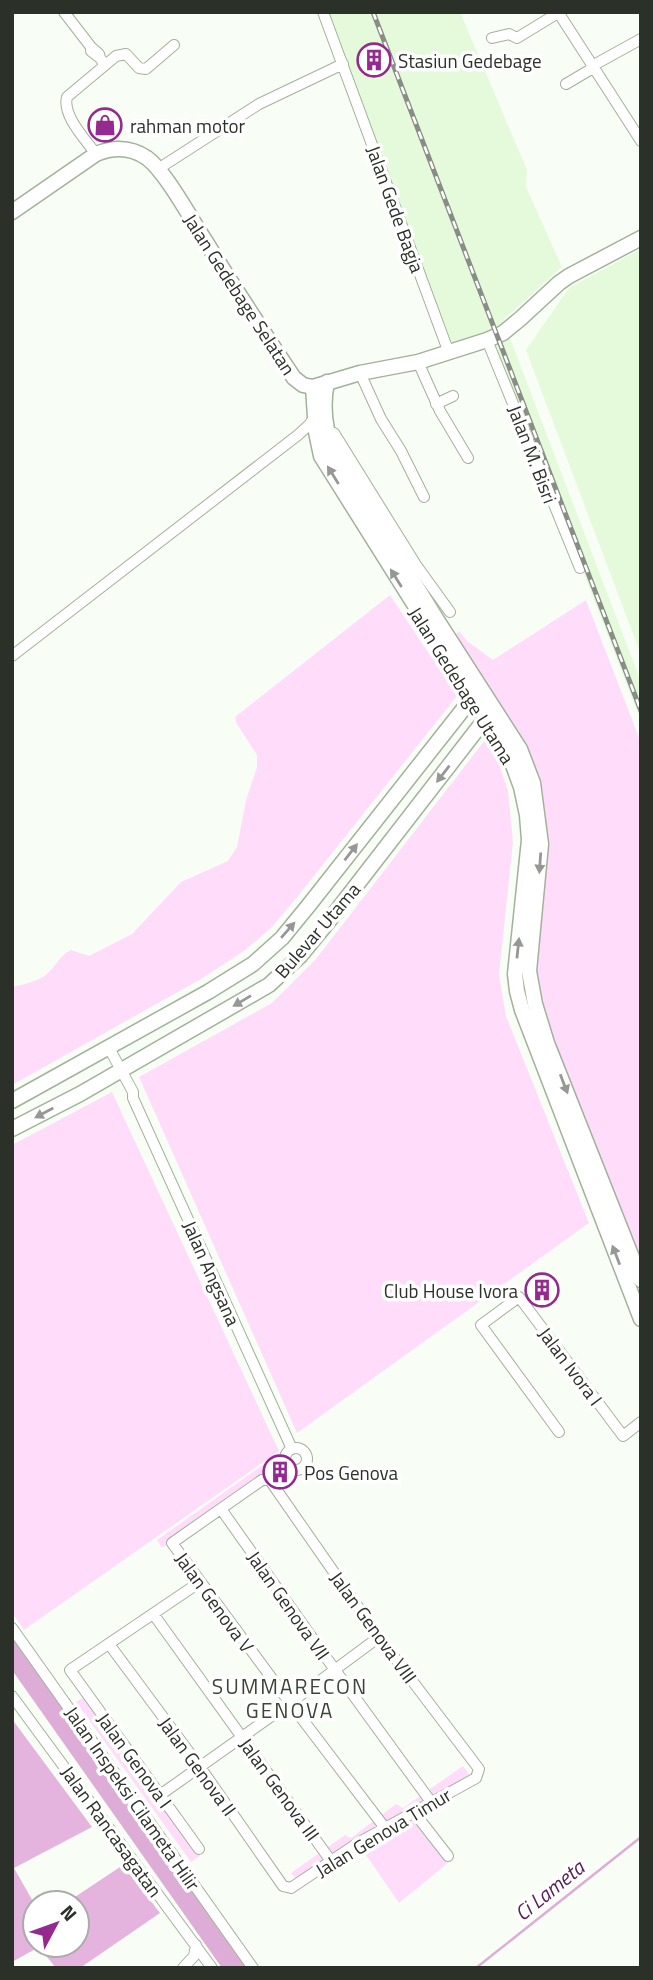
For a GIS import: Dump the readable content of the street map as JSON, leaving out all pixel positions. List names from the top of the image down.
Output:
{
  "streets": {
    "main road": ["Jalan Gedebage Selatan", "Jalan Gedebage Utama", "Bulevar Utama"],
    "street": [
      "Jalan Gede Bagja",
      "Jalan M. Bisri",
      "Jalan Angsana",
      "Jalan Ivora I",
      "Jalan Genova V",
      "Jalan Genova VII",
      "Jalan Genova VIII",
      "Jalan Genova I",
      "Jalan Genova II",
      "Jalan Genova III",
      "Jalan Inspeksi Cilameta Hilir",
      "Jalan Rancasagatan",
      "Jalan Genova Timur"
    ]
  },
  "crossings": [
    ["Jalan Gedebage Selatan", "Jalan Gedebage Utama"],
    ["Jalan Gedebage Utama", "Bulevar Utama"],
    ["Bulevar Utama", "Jalan Angsana"],
    ["Jalan Angsana", "Jalan Genova VIII"],
    ["Jalan Genova V", "Jalan Genova VII"],
    ["Jalan Genova V", "Jalan Genova Timur"],
    ["Jalan Genova VII", "Jalan Genova Timur"],
    ["Jalan Genova VIII", "Jalan Genova Timur"],
    ["Jalan Genova I", "Jalan Genova II"],
    ["Jalan Genova II", "Jalan Genova Timur"],
    ["Jalan Genova III", "Jalan Genova Timur"]
  ],
  "districts": ["SUMMARECON GENOVA"],
  "water": ["Ci Lameta"],
  "places": {
    "building": ["Stasiun Gedebage", "Club House Ivora", "Pos Genova"],
    "shop": ["rahman motor"]
  },
  "north": "top right"
}
